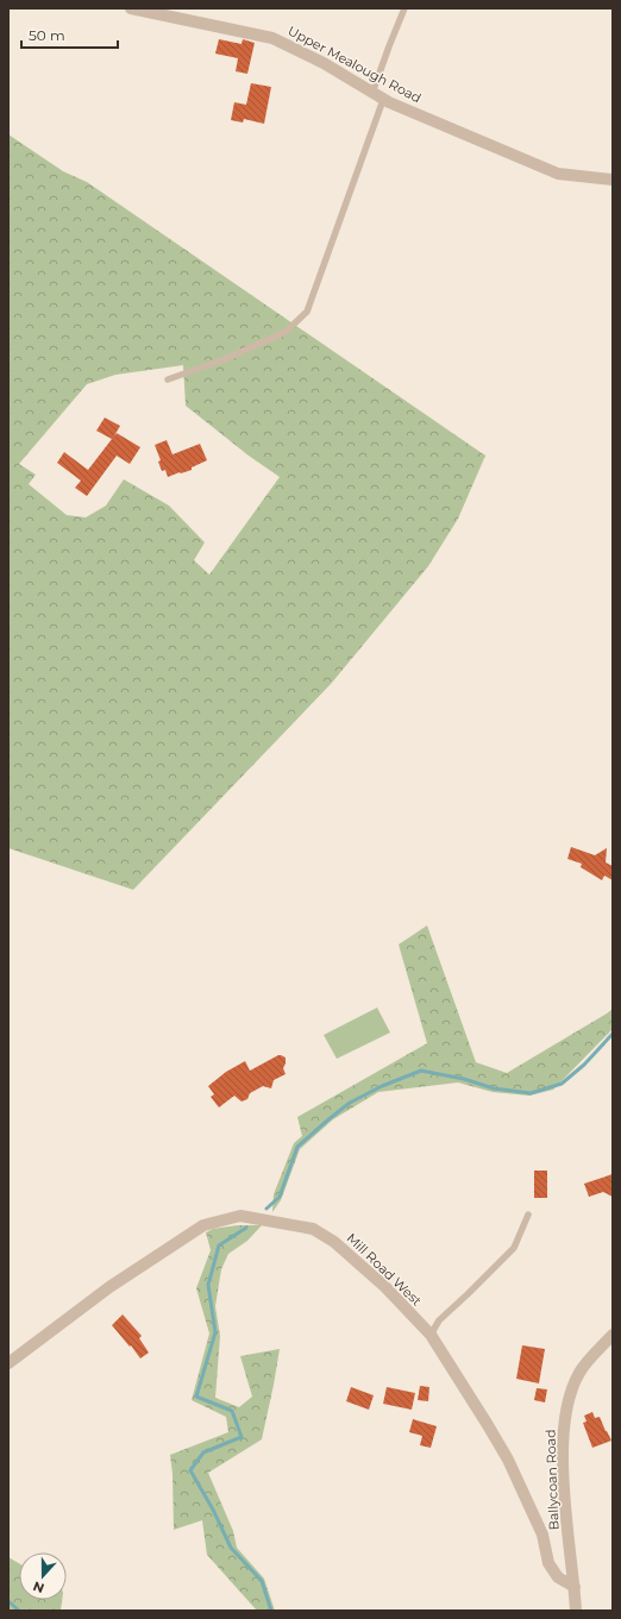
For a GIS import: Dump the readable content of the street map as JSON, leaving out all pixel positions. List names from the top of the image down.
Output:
{
  "streets": {
    "street": ["Upper Mealough Road", "Mill Road West", "Ballycoan Road"]
  },
  "crossings": [
    ["Mill Road West", "Ballycoan Road"]
  ],
  "scale_bar": "50 m",
  "north": "bottom"
}
